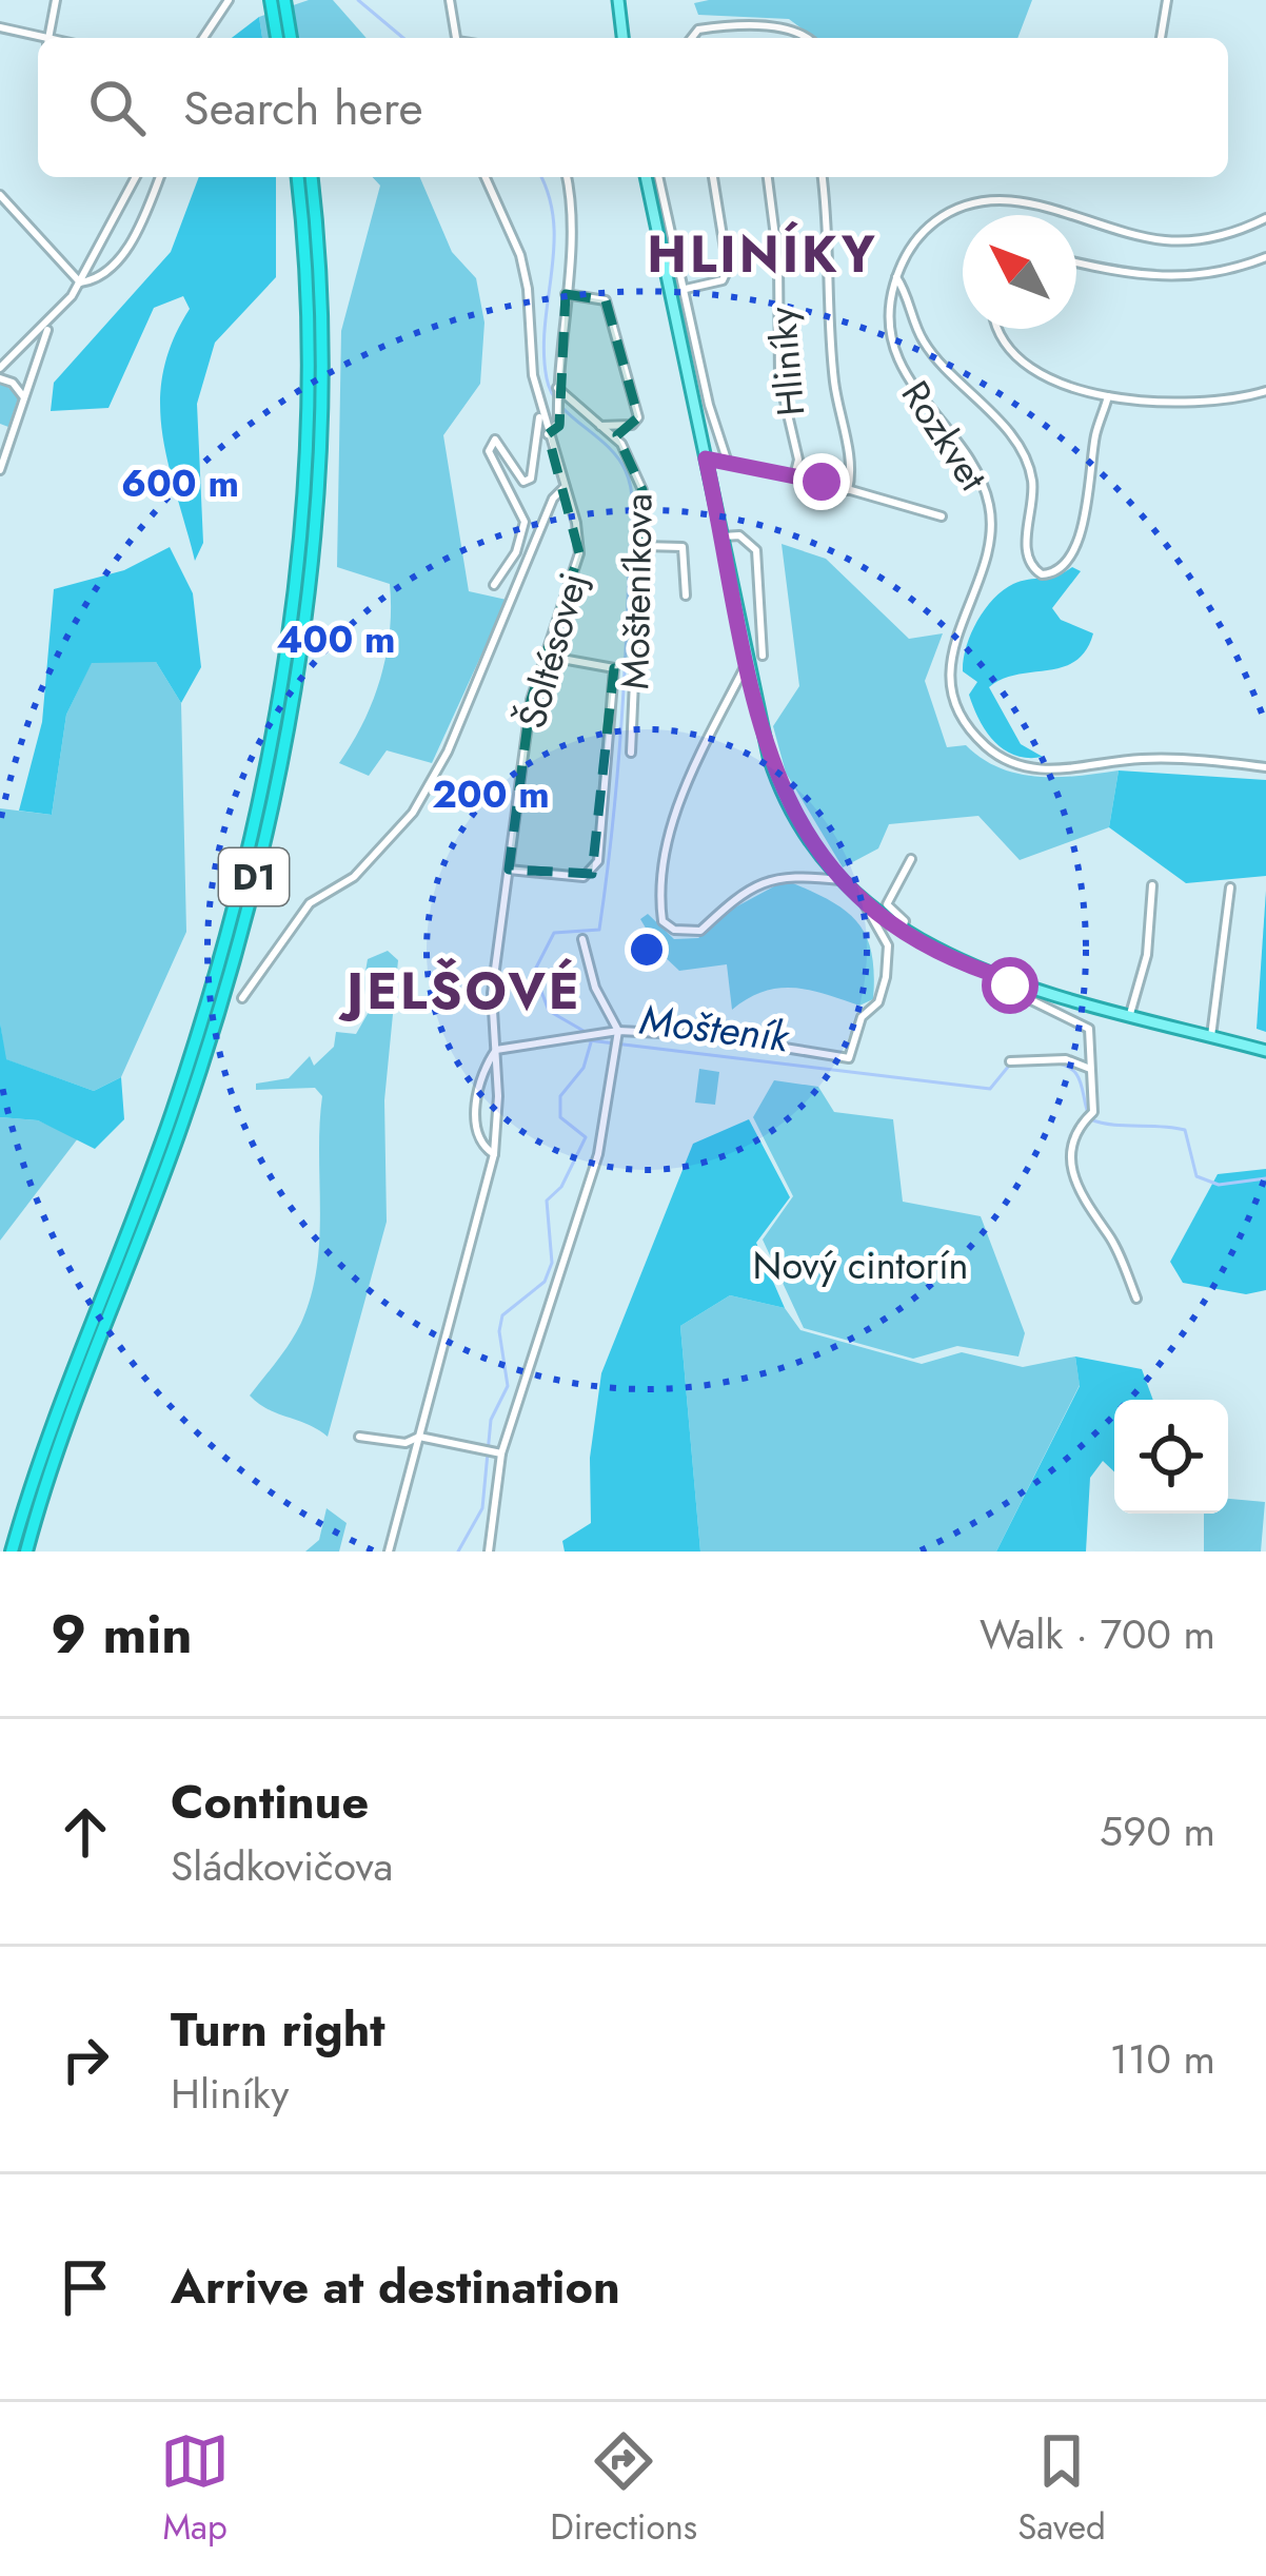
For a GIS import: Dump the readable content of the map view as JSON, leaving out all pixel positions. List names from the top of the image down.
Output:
{
  "streets": {
    "highway": ["D1"],
    "street": [
      "Hliníky",
      "Rozkvet",
      "Mošteníkova",
      "Šoltésovej"
    ]
  },
  "crossings": [
    ["Mošteníkova", "Šoltésovej"]
  ],
  "districts": ["HLINÍKY", "JELŠOVÉ"],
  "water": ["Mošteník"],
  "parks": ["Nový cintorín"],
  "north": "top left",
  "page": {
    "search": "Search here",
    "heading": ["9 min", "Walk · 700 m"],
    "list": [
      ["Continue", "Sládkovičova", "590 m"],
      ["Turn right", "Hliníky", "110 m"],
      "Arrive at destination"
    ],
    "nav": ["Map", "Directions", "Saved"]
  },
  "rings": ["600 m", "400 m", "200 m"]
}
